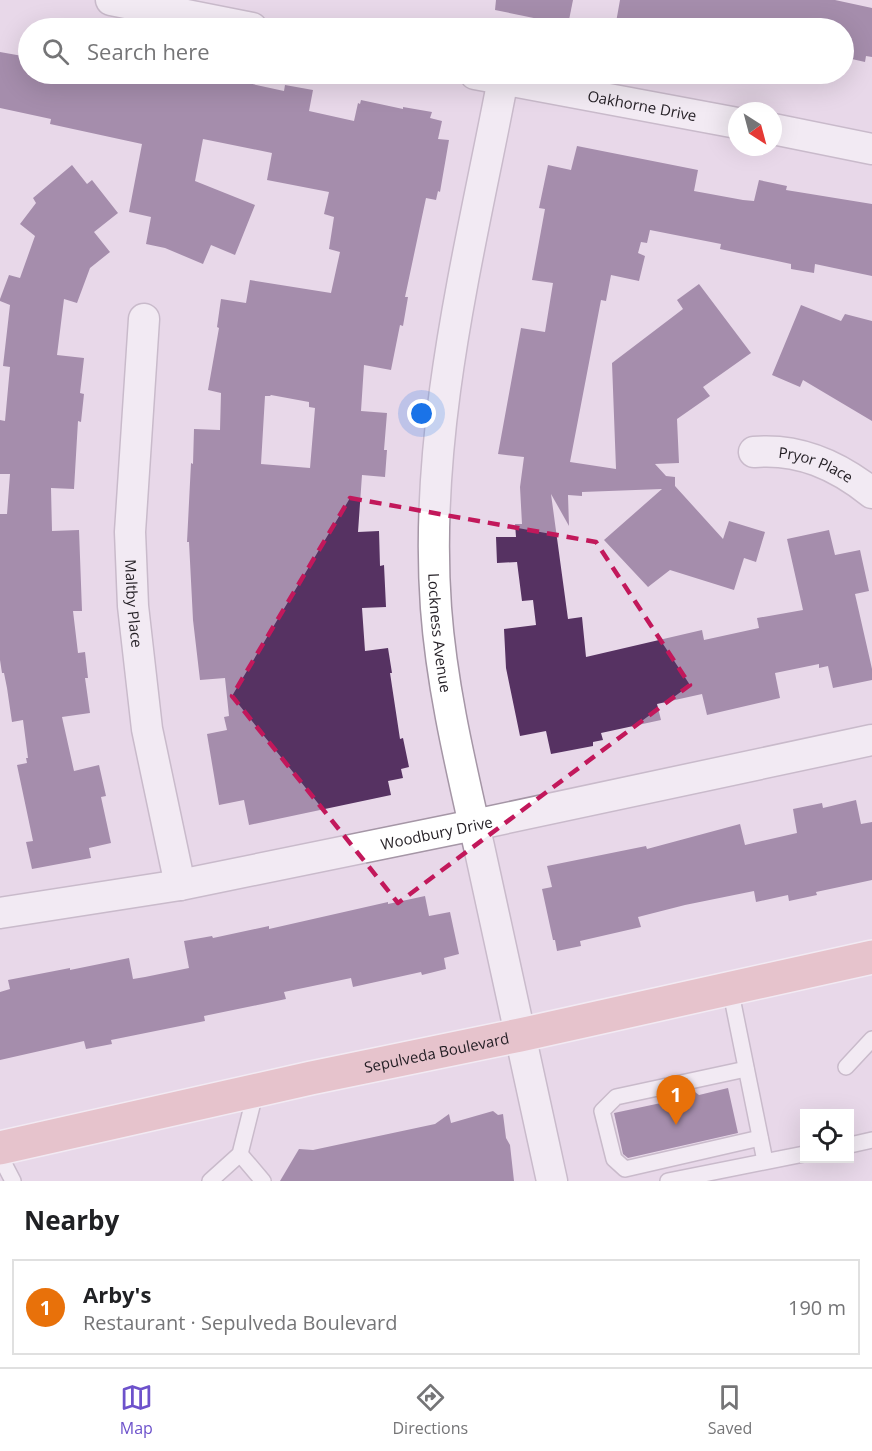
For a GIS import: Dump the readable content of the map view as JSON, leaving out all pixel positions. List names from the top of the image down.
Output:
{
  "streets": {
    "main road": ["Sepulveda Boulevard"],
    "street": [
      "Oakhorne Drive",
      "Pryor Place",
      "Maltby Place",
      "Lockness Avenue",
      "Woodbury Drive"
    ]
  },
  "crossings": [
    ["Maltby Place", "Woodbury Drive"],
    ["Lockness Avenue", "Woodbury Drive"],
    ["Lockness Avenue", "Sepulveda Boulevard"]
  ],
  "north": "bottom right",
  "page": {
    "search": "Search here",
    "pins": "1",
    "heading": "Nearby",
    "list": [
      {
        "mark": "1",
        "name": "Arby's",
        "note": "Restaurant · Sepulveda Boulevard",
        "value": "190 m"
      }
    ],
    "nav": ["Map", "Directions", "Saved"]
  }
}
